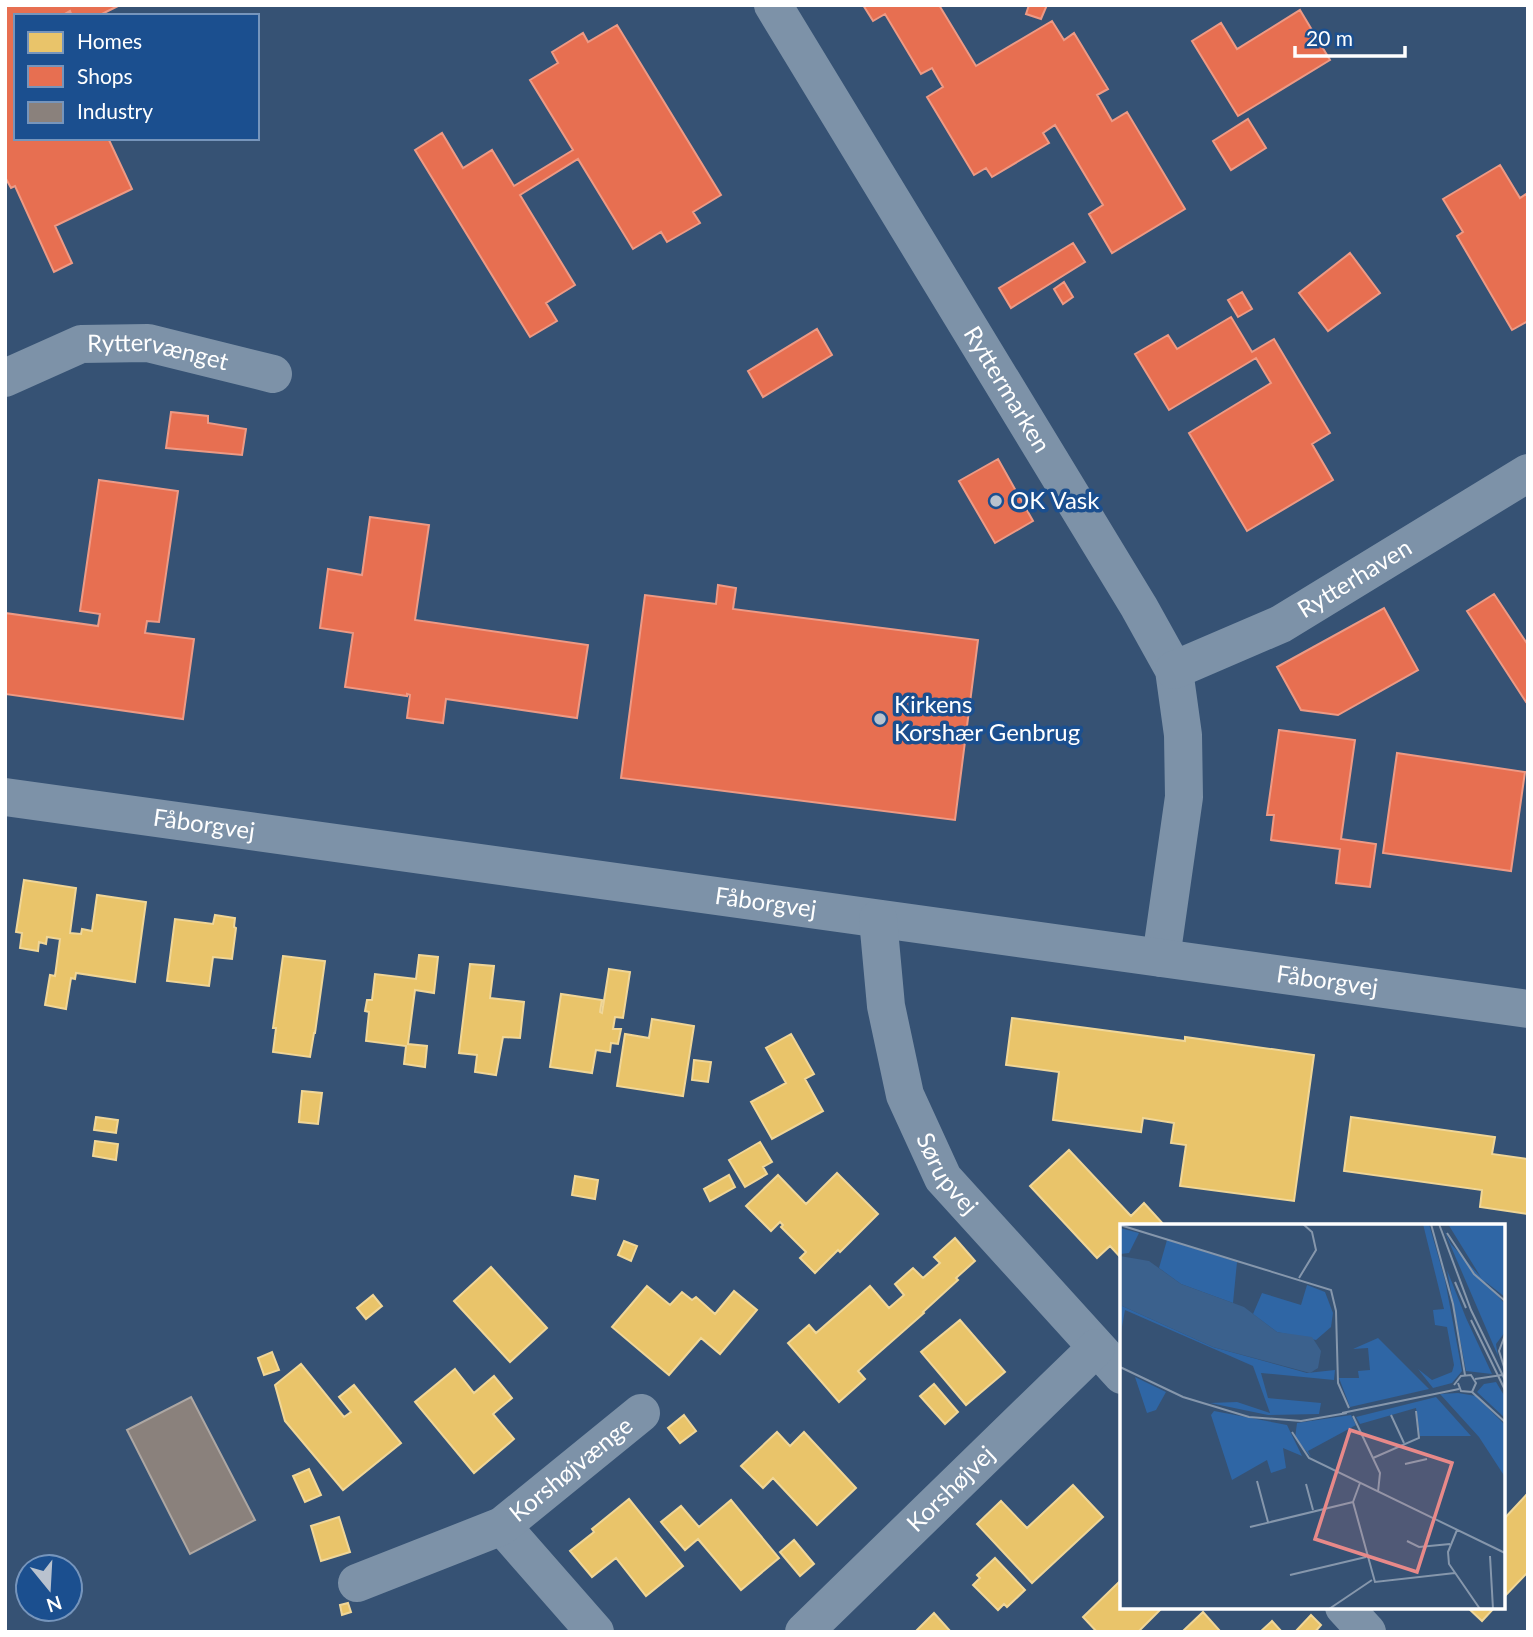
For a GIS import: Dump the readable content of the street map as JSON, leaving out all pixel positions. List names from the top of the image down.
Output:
{
  "streets": {
    "street": [
      "Ryttervænget",
      "Ryttermarken",
      "Rytterhaven",
      "Fåborgvej",
      "Sørupvej",
      "Korshøjvænge",
      "Korshøjvej"
    ]
  },
  "crossings": [
    ["Ryttermarken", "Rytterhaven"],
    ["Ryttermarken", "Fåborgvej"],
    ["Fåborgvej", "Sørupvej"],
    ["Sørupvej", "Korshøjvej"]
  ],
  "places": ["OK Vask", "Kirkens Korshær Genbrug"],
  "legend": ["Homes", "Shops", "Industry"],
  "scale_bar": "20 m",
  "north": "bottom"
}
